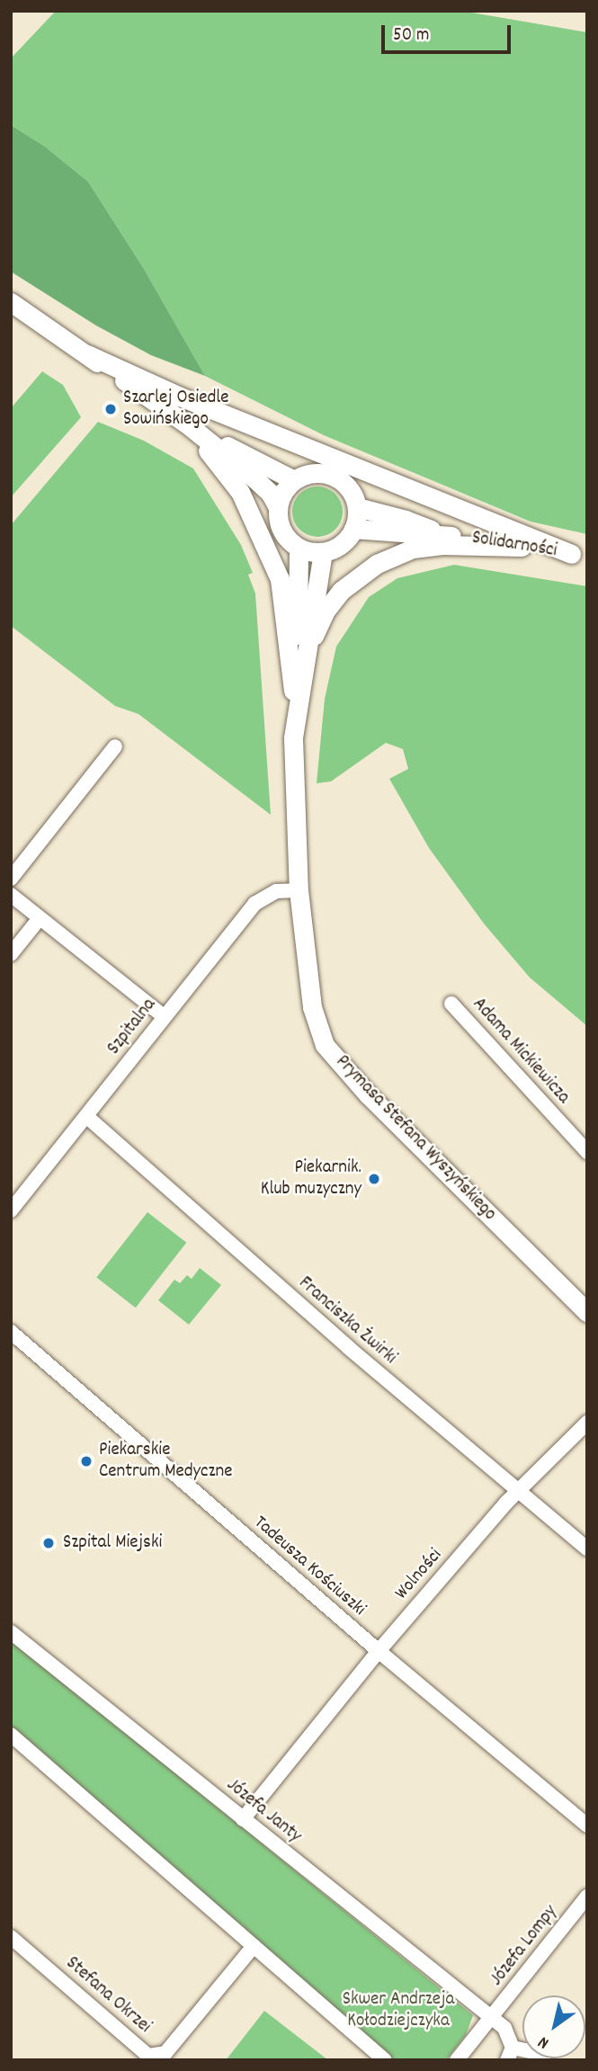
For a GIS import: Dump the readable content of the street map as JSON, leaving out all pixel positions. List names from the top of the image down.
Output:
{
  "streets": {
    "street": [
      "Solidarności",
      "Szpitalna",
      "Adama Mickiewicza",
      "Prymasa Stefana Wyszyńskiego",
      "Franciszka Żwirki",
      "Tadeusza Kościuszki",
      "Wolności",
      "Józefa Janty",
      "Józefa Lompy",
      "Stefana Okrzei"
    ]
  },
  "crossings": [
    ["Solidarności", "Prymasa Stefana Wyszyńskiego"],
    ["Szpitalna", "Prymasa Stefana Wyszyńskiego"],
    ["Szpitalna", "Franciszka Żwirki"],
    ["Franciszka Żwirki", "Wolności"],
    ["Tadeusza Kościuszki", "Wolności"],
    ["Wolności", "Józefa Janty"],
    ["Józefa Janty", "Józefa Lompy"]
  ],
  "parks": ["Skwer Andrzeja Kołodziejczyka"],
  "places": [
    "Szarlej Osiedle Sowińskiego",
    "Piekarnik. Klub muzyczny",
    "Piekarskie Centrum Medyczne",
    "Szpital Miejski"
  ],
  "scale_bar": "50 m",
  "north": "bottom left"
}
